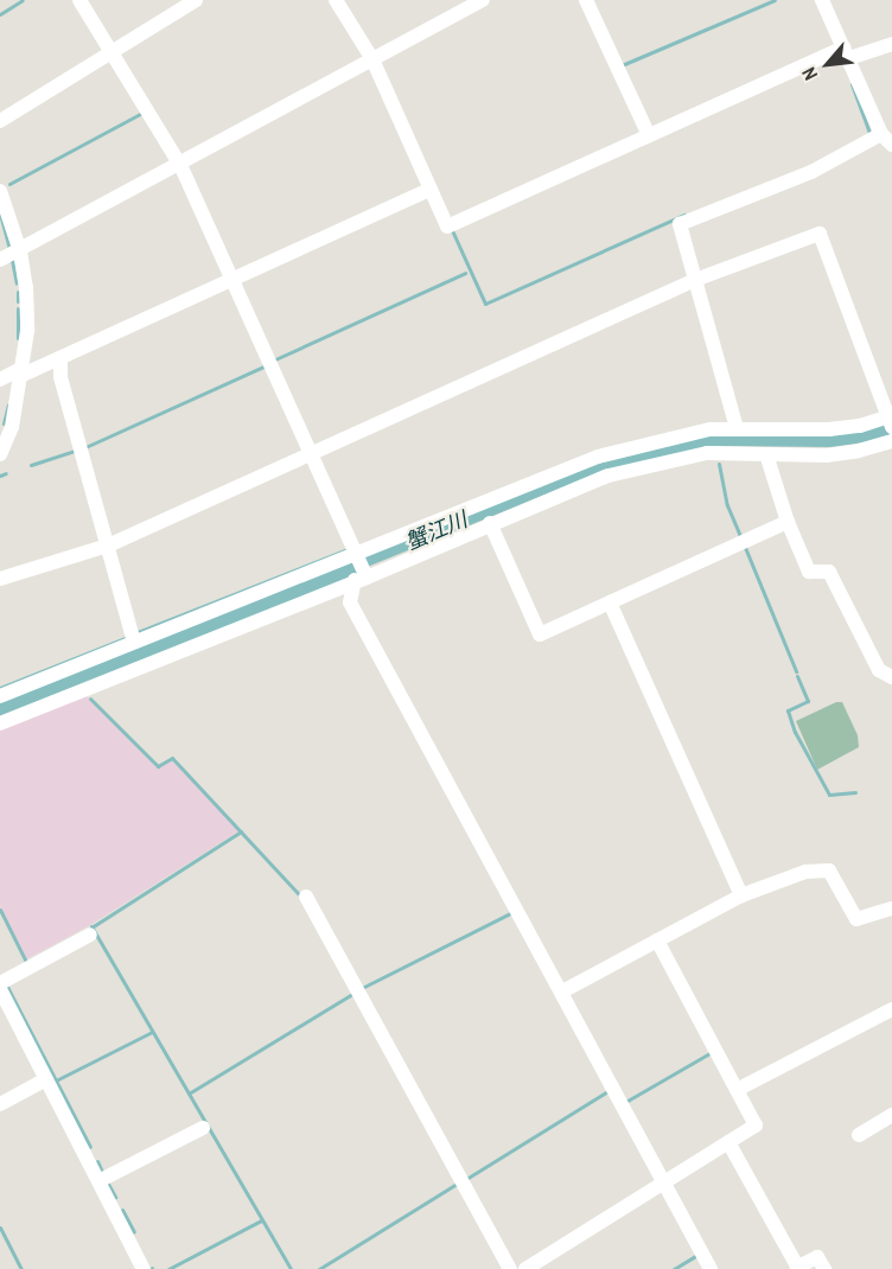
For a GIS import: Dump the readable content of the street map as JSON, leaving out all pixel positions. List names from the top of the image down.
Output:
{
  "water": ["蟹江川"],
  "north": "bottom left"
}
